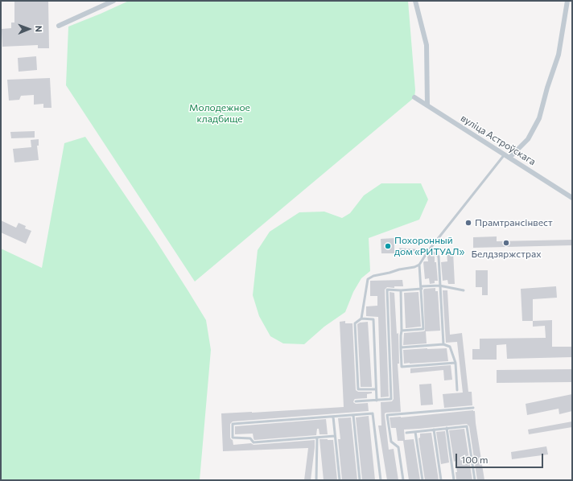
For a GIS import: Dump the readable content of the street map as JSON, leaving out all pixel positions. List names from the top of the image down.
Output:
{
  "streets": {
    "street": ["вуліца Астроўскага"]
  },
  "parks": ["Молодежное кладбище"],
  "places": ["Прамтрансінвест", "Белдзяржстрах", "Похоронный дом «РИТУАЛ»"],
  "scale_bar": "100 m",
  "north": "right"
}
